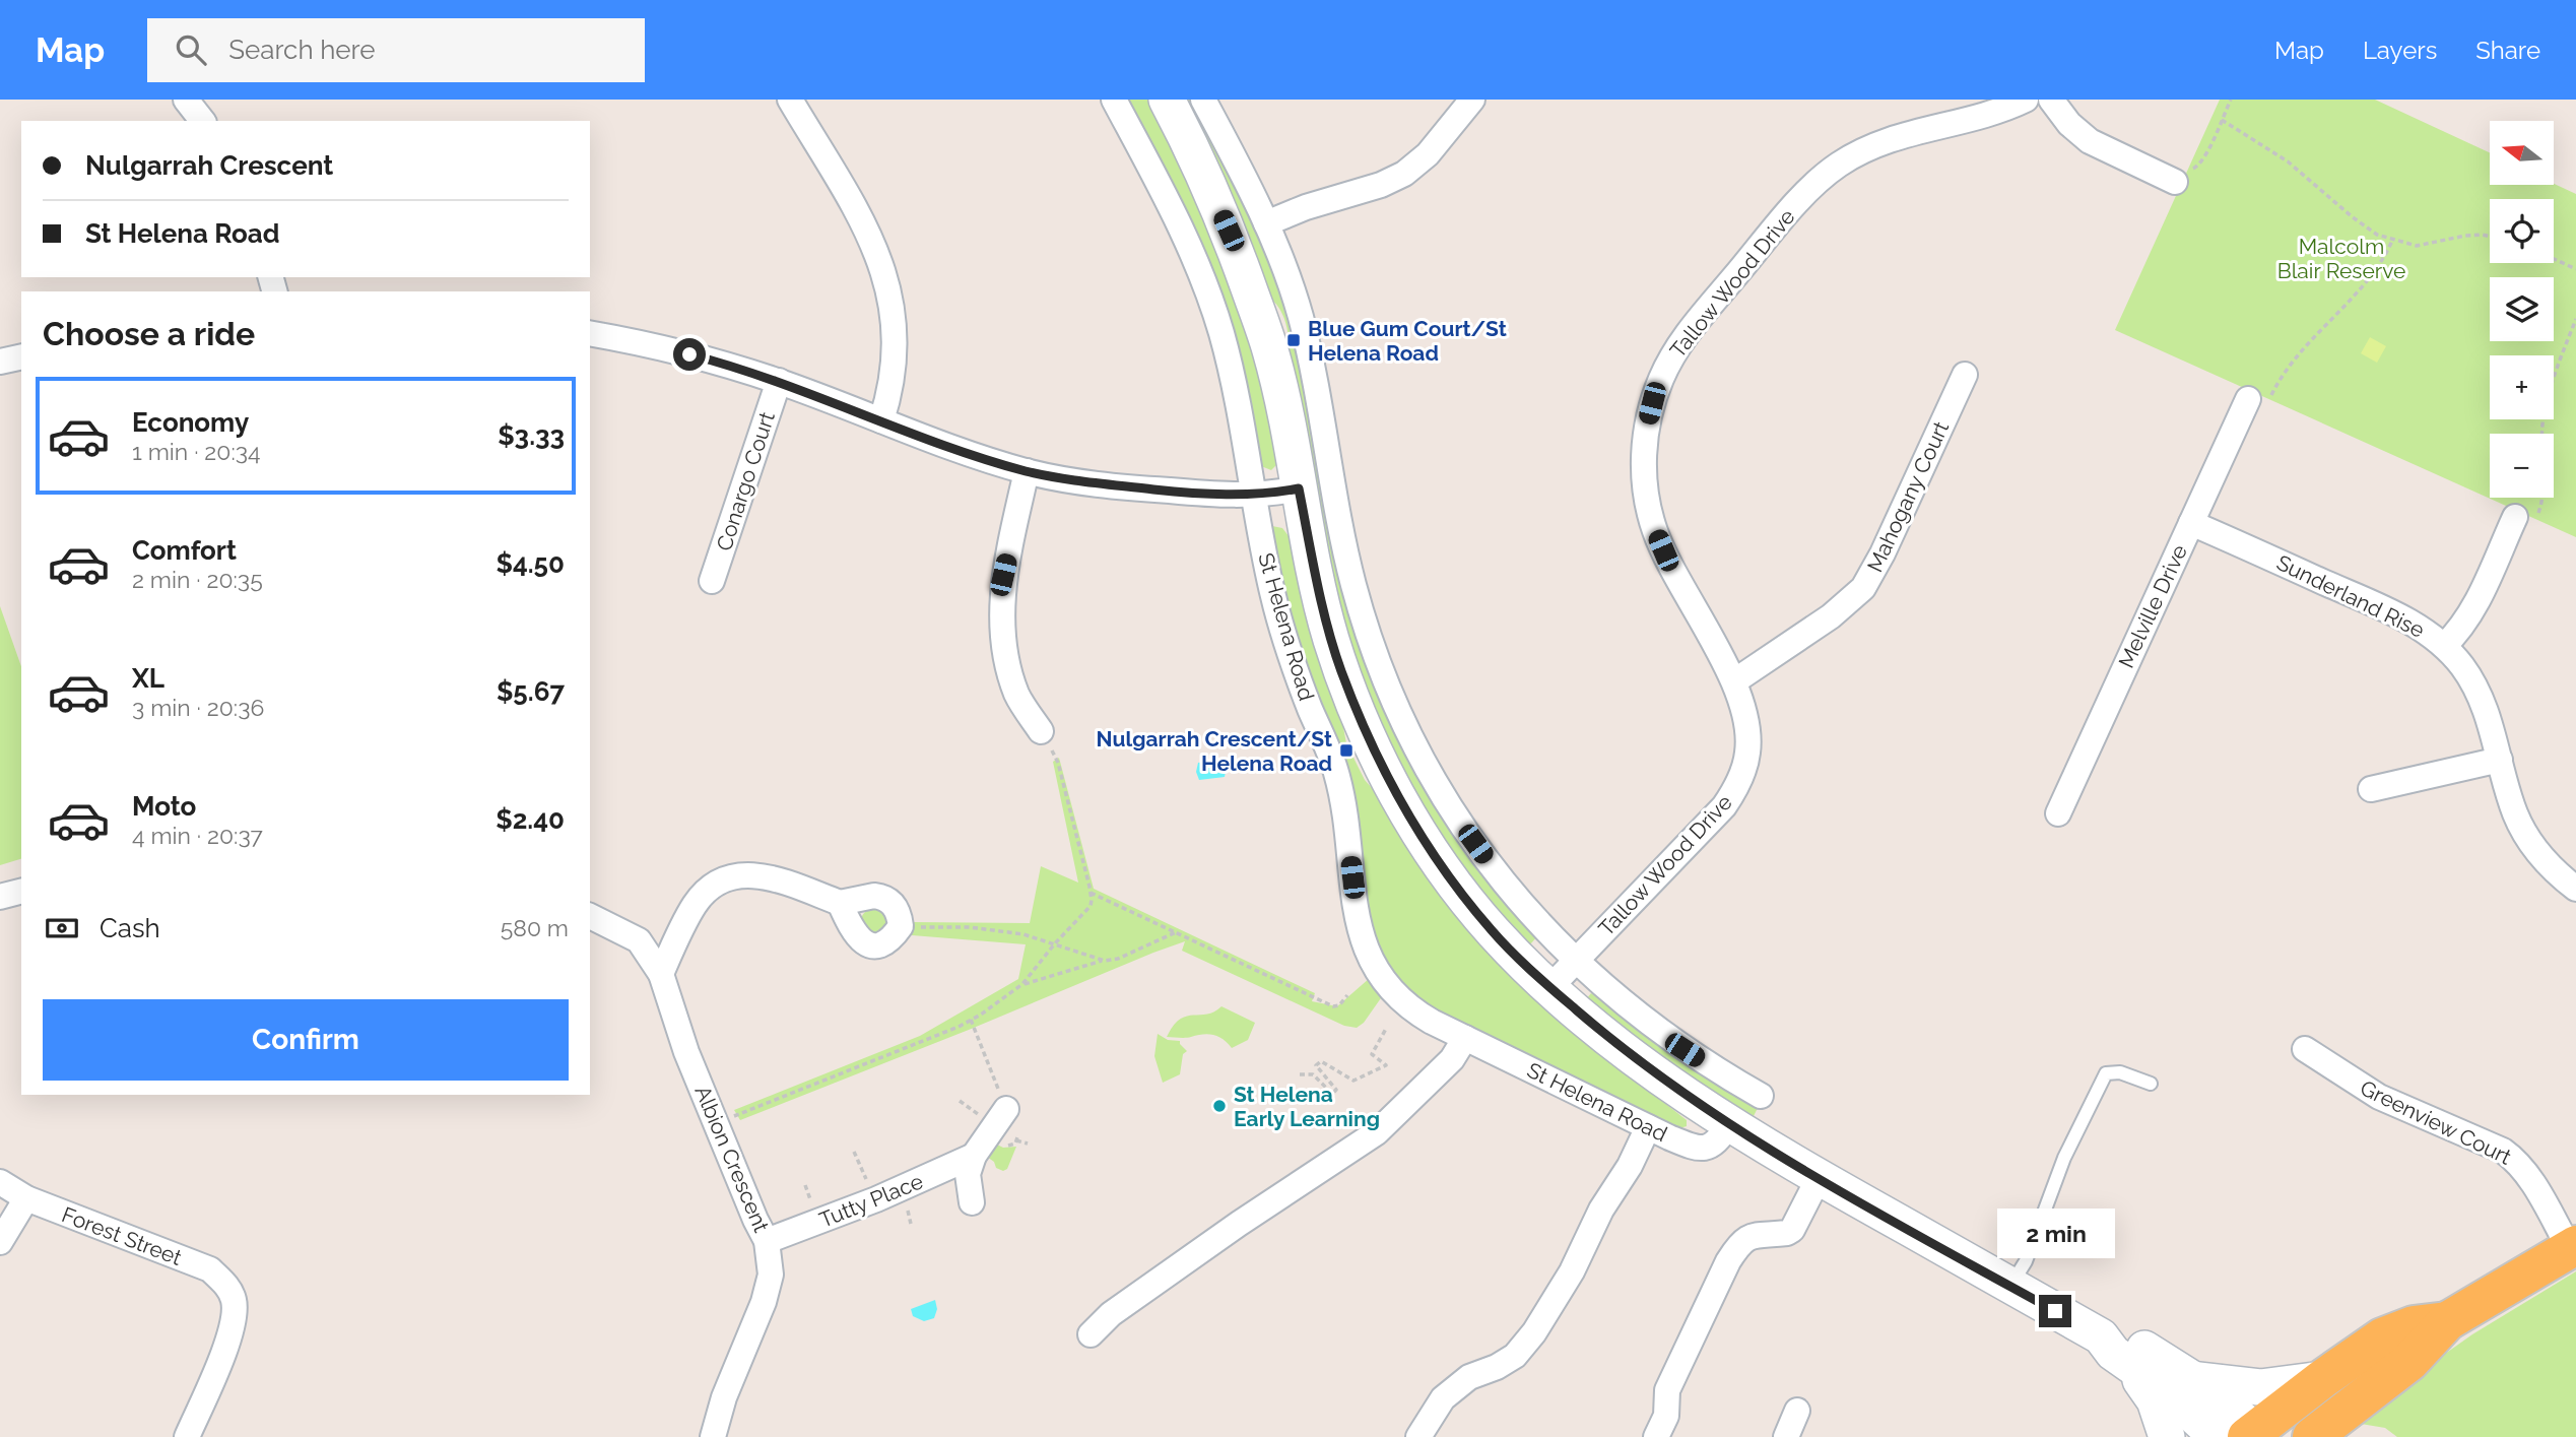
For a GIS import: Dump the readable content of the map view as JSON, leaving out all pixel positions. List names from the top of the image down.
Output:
{
  "streets": {
    "main road": ["St Helena Road"],
    "street": [
      "Tallow Wood Drive",
      "Conargo Court",
      "Mahogany Court",
      "Sunderland Rise",
      "Melville Drive",
      "Greenview Court",
      "Albion Crescent",
      "Tutty Place",
      "Forest Street"
    ]
  },
  "crossings": [
    ["Tallow Wood Drive", "Mahogany Court"],
    ["Tallow Wood Drive", "St Helena Road"],
    ["Sunderland Rise", "Melville Drive"],
    ["Albion Crescent", "Tutty Place"]
  ],
  "parks": ["Malcolm Blair Reserve"],
  "places": {
    "transit": ["Blue Gum Court/St Helena Road", "Nulgarrah Crescent/St Helena Road"],
    "other": ["St Helena Early Learning"]
  },
  "north": "left",
  "page": {
    "header": "Map",
    "search": "Search here",
    "nav": ["Map", "Layers", "Share"],
    "map_buttons": ["+", "−"],
    "banner": ["Nulgarrah Crescent", "St Helena Road"],
    "heading": "Choose a ride",
    "list": [
      {
        "name": "Economy",
        "note": "1 min · 20:34",
        "value": "$3.33"
      },
      {
        "name": "Comfort",
        "note": "2 min · 20:35",
        "value": "$4.50"
      },
      {
        "name": "XL",
        "note": "3 min · 20:36",
        "value": "$5.67"
      },
      {
        "name": "Moto",
        "note": "4 min · 20:37",
        "value": "$2.40"
      }
    ],
    "pay": ["Cash", "580 m"],
    "buttons": "Confirm",
    "bubble": "2 min"
  }
}
